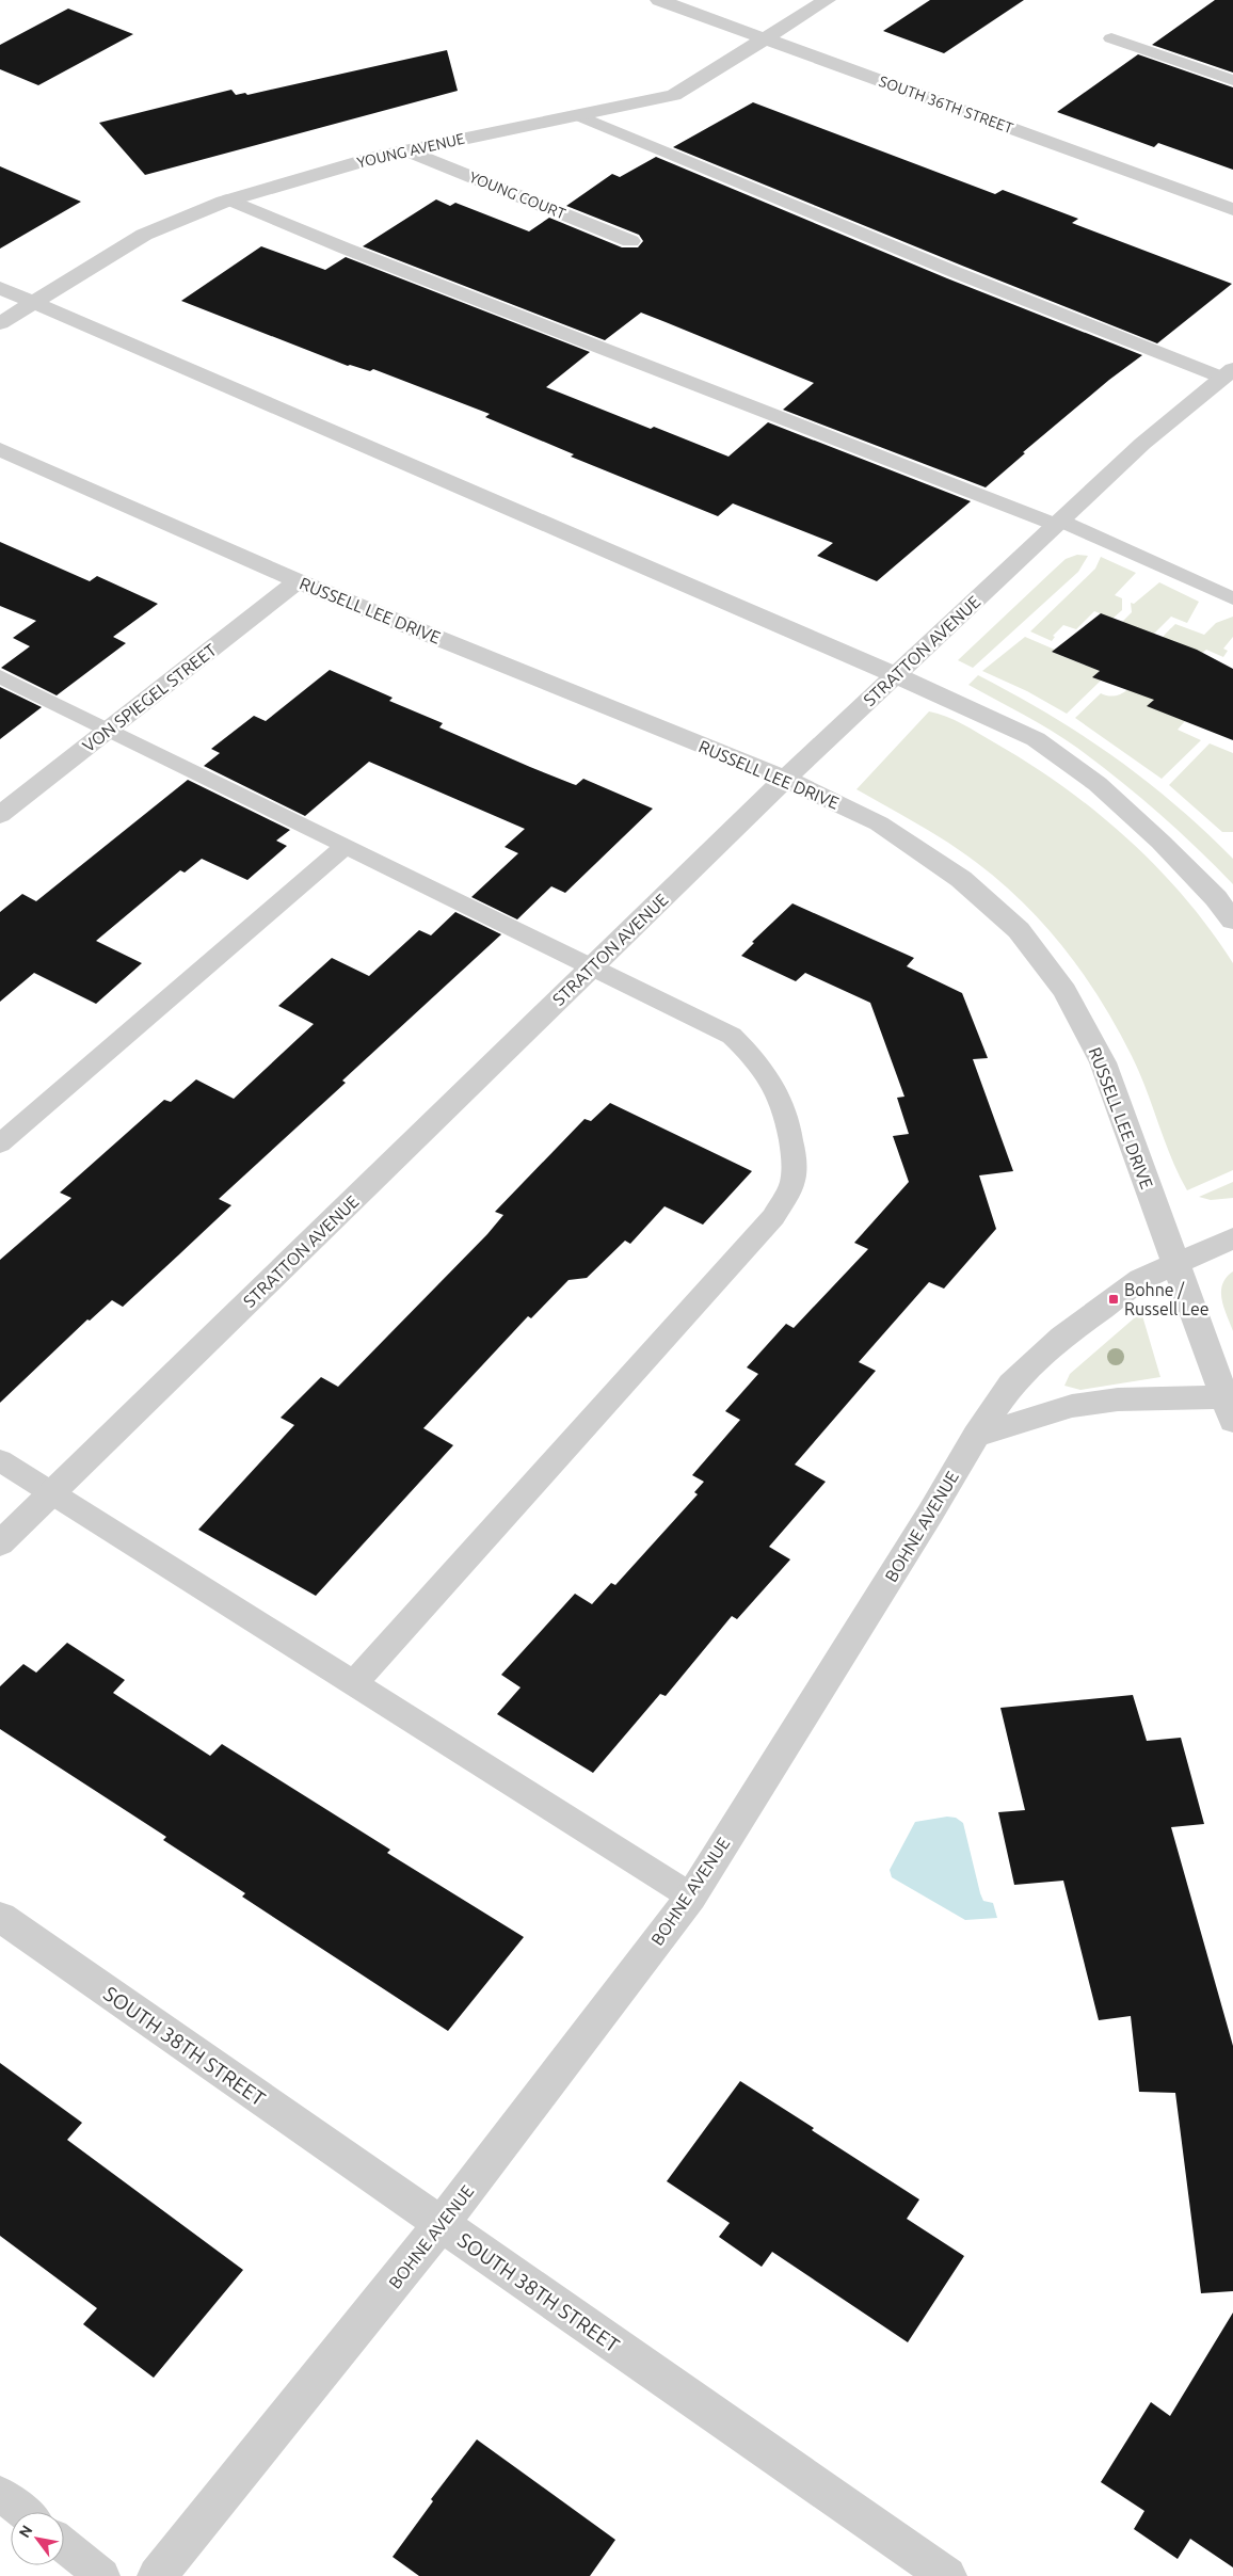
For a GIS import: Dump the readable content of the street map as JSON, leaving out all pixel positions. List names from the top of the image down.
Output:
{
  "streets": {
    "street": [
      "SOUTH 36TH STREET",
      "YOUNG AVENUE",
      "YOUNG COURT",
      "RUSSELL LEE DRIVE",
      "STRATTON AVENUE",
      "VON SPIEGEL STREET",
      "BOHNE AVENUE",
      "SOUTH 38TH STREET"
    ]
  },
  "crossings": [
    ["SOUTH 36TH STREET", "YOUNG AVENUE"],
    ["YOUNG AVENUE", "YOUNG COURT"],
    ["RUSSELL LEE DRIVE", "STRATTON AVENUE"],
    ["RUSSELL LEE DRIVE", "VON SPIEGEL STREET"],
    ["RUSSELL LEE DRIVE", "BOHNE AVENUE"],
    ["BOHNE AVENUE", "SOUTH 38TH STREET"]
  ],
  "places": {
    "transit": ["Bohne / Russell Lee"]
  },
  "north": "top left"
}
